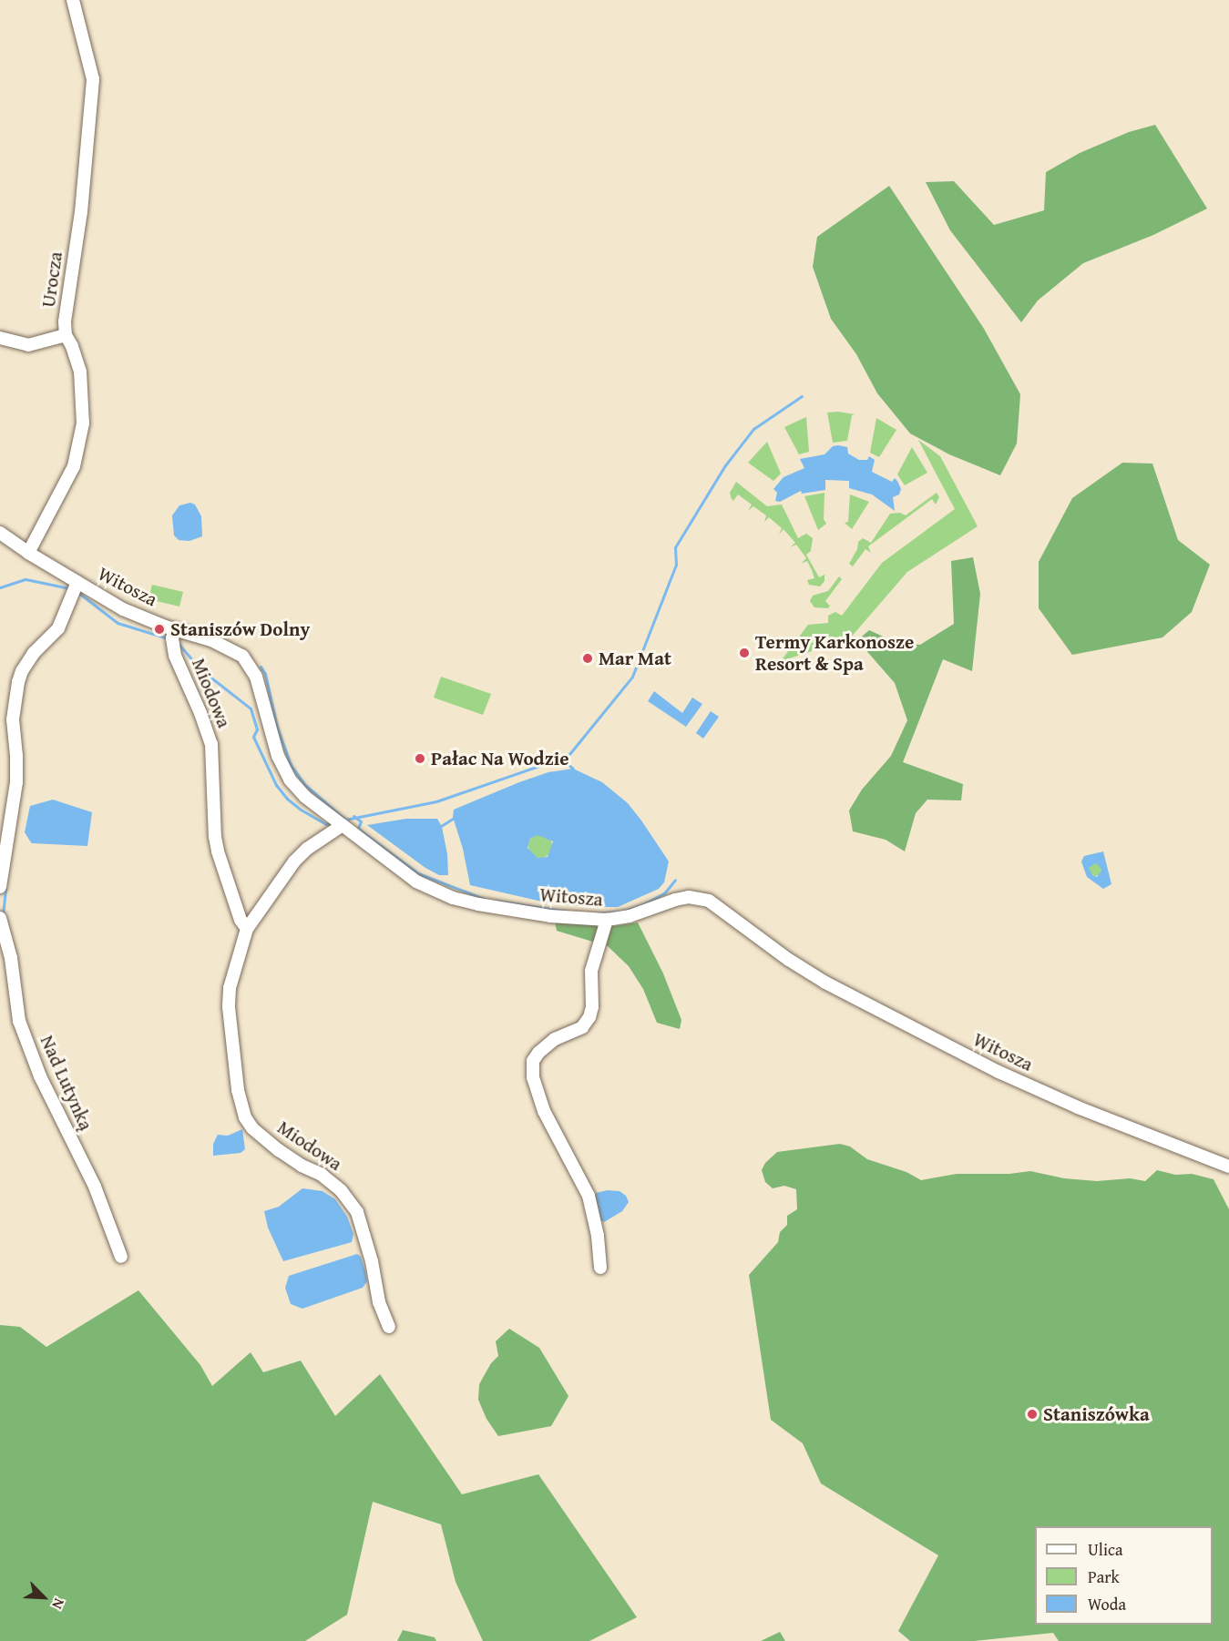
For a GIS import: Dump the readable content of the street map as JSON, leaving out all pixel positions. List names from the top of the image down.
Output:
{
  "streets": {
    "street": [
      "Urocza",
      "Witosza",
      "Miodowa",
      "Nad Lutynką"
    ]
  },
  "crossings": [
    ["Urocza", "Witosza"],
    ["Witosza", "Miodowa"]
  ],
  "places": [
    "Staniszów Dolny",
    "Termy Karkonosze Resort & Spa",
    "Mar Mat",
    "Pałac Na Wodzie",
    "Staniszówka"
  ],
  "legend": ["Ulica", "Park", "Woda"],
  "north": "bottom right"
}
